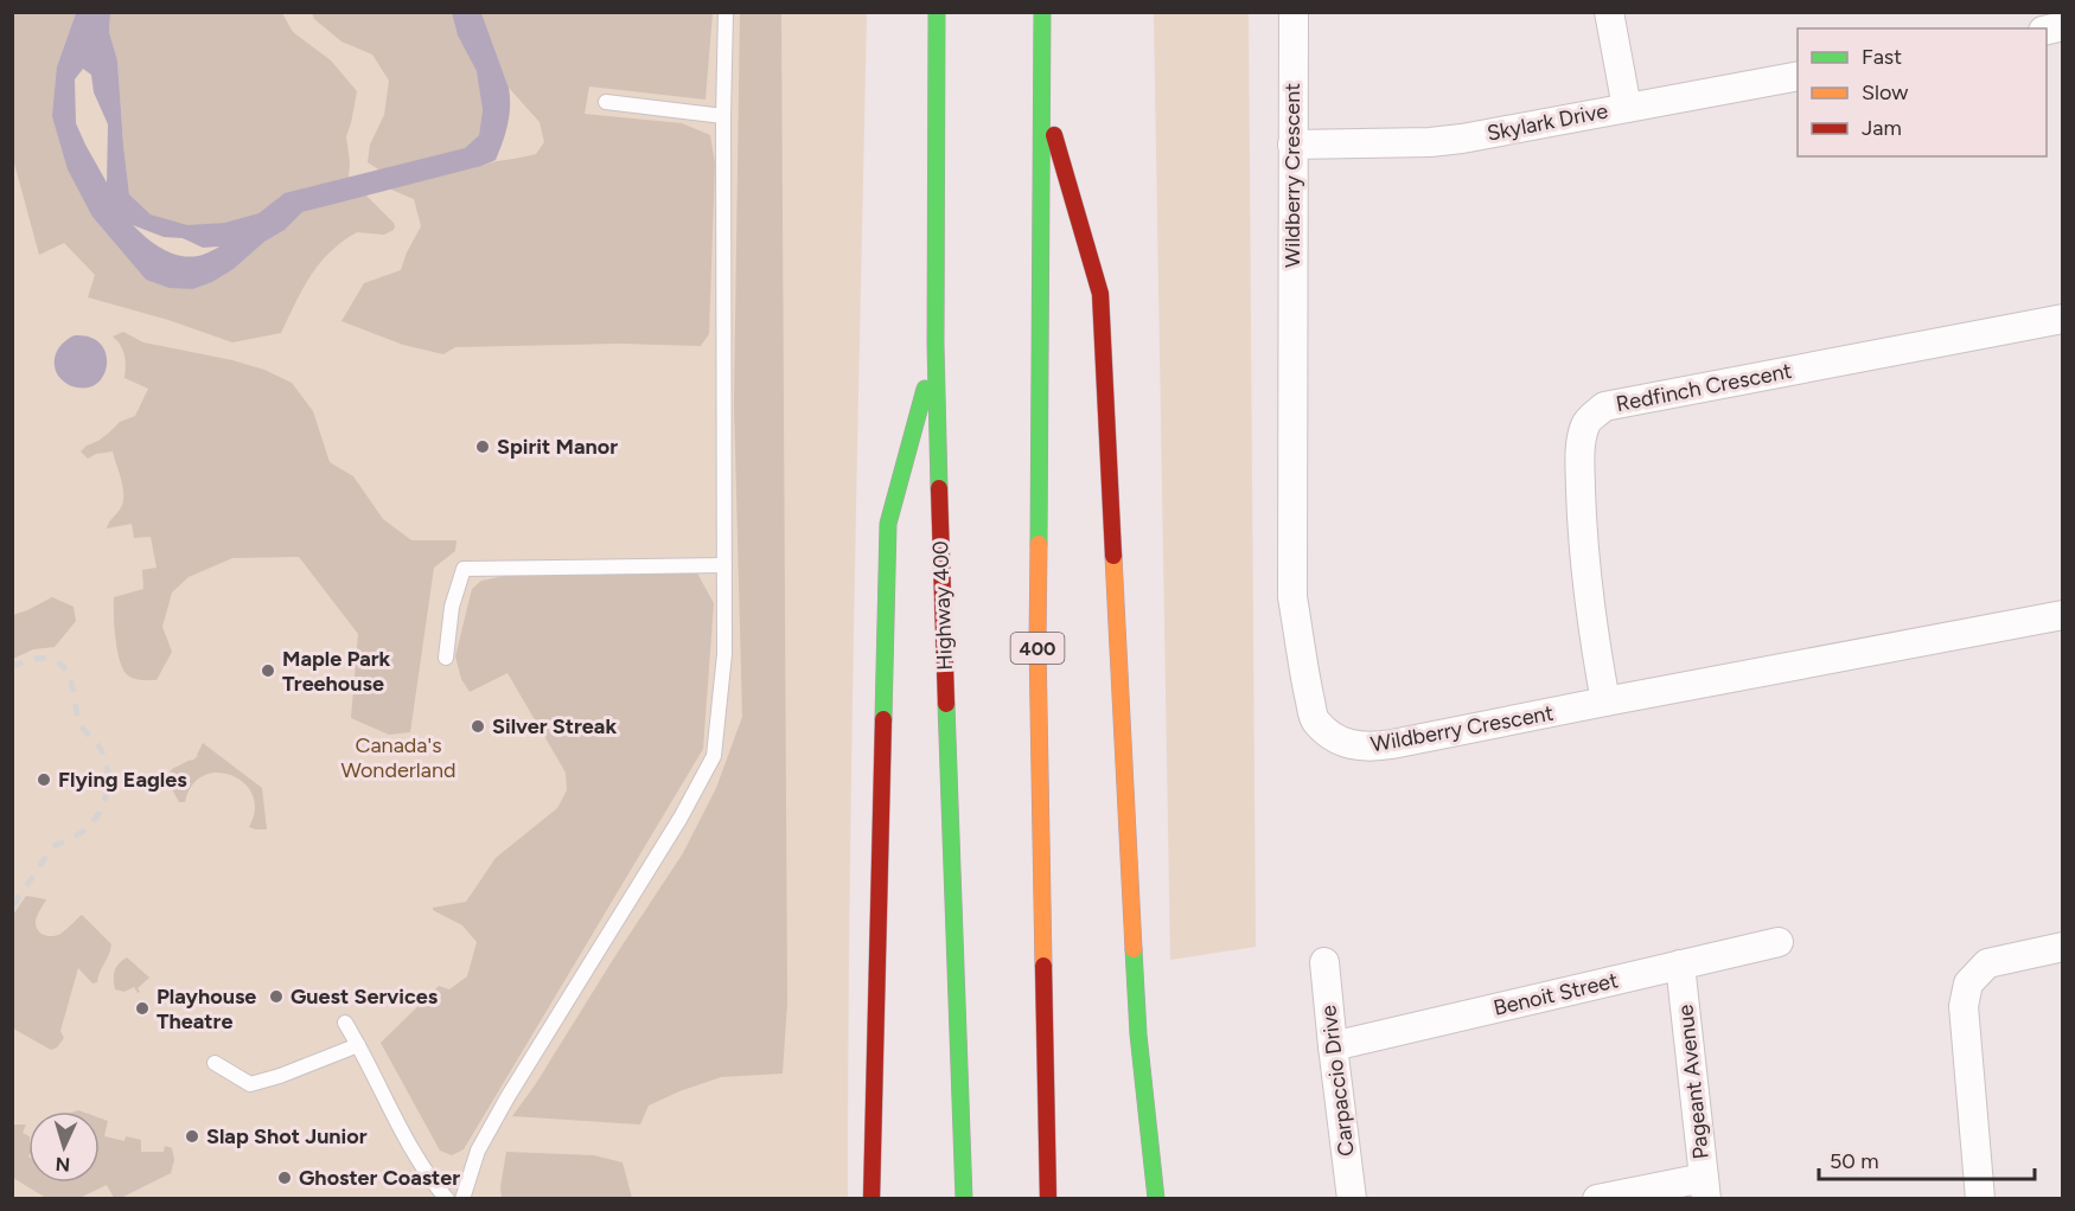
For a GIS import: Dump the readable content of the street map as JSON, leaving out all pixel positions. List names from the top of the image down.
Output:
{
  "streets": {
    "highway": ["Highway 400", "400"],
    "street": [
      "Skylark Drive",
      "Wildberry Crescent",
      "Redfinch Crescent",
      "Benoit Street",
      "Carpaccio Drive",
      "Pageant Avenue"
    ]
  },
  "crossings": [
    ["Skylark Drive", "Wildberry Crescent"],
    ["Wildberry Crescent", "Redfinch Crescent"],
    ["Benoit Street", "Carpaccio Drive"],
    ["Benoit Street", "Pageant Avenue"]
  ],
  "parks": ["Canada's Wonderland"],
  "places": [
    "Spirit Manor",
    "Maple Park Treehouse",
    "Silver Streak",
    "Flying Eagles",
    "Guest Services",
    "Playhouse Theatre",
    "Slap Shot Junior",
    "Ghoster Coaster"
  ],
  "legend": ["Fast", "Slow", "Jam"],
  "scale_bar": "50 m",
  "north": "bottom"
}
